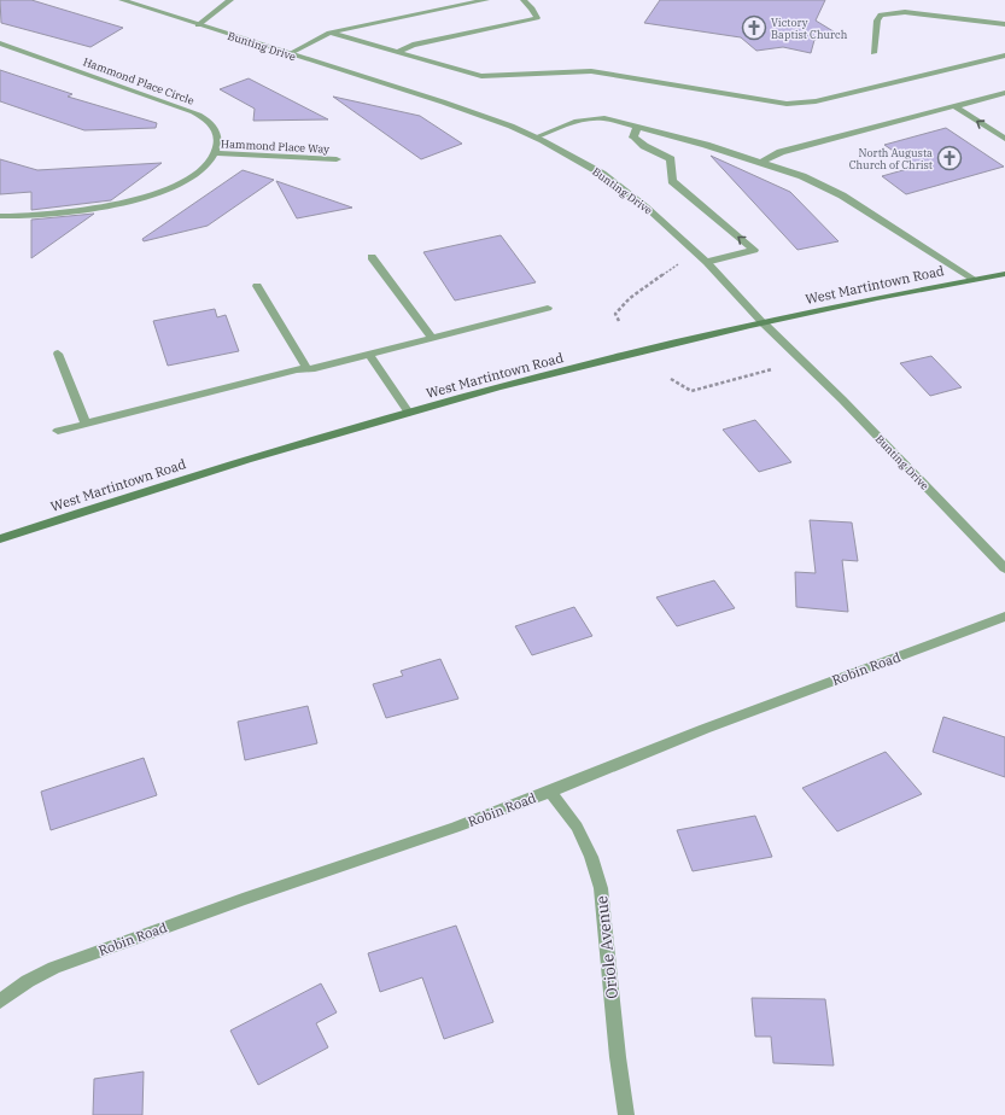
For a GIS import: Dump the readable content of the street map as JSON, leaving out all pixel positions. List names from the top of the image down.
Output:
{
  "streets": {
    "main road": ["West Martintown Road"],
    "street": [
      "Bunting Drive",
      "Hammond Place Circle",
      "Hammond Place Way",
      "Robin Road",
      "Oriole Avenue"
    ]
  },
  "crossings": [
    ["Bunting Drive", "West Martintown Road"],
    ["Hammond Place Circle", "Hammond Place Way"],
    ["Robin Road", "Oriole Avenue"]
  ],
  "places": {
    "church": ["Victory Baptist Church", "North Augusta Church of Christ"]
  }
}
